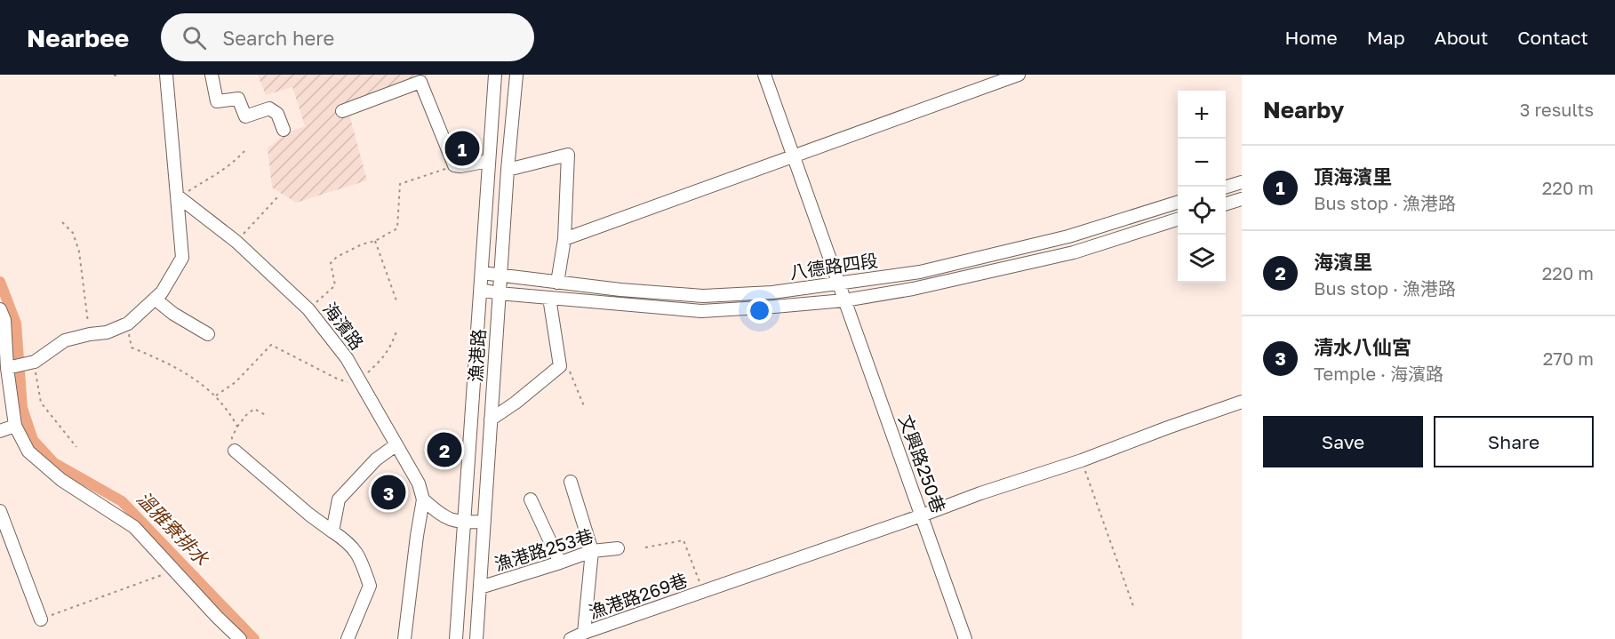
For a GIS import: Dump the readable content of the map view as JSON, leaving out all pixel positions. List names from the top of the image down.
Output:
{
  "streets": {
    "street": [
      "八德路四段",
      "海濱路",
      "漁港路",
      "文興路250巷",
      "漁港路253巷",
      "漁港路269巷"
    ]
  },
  "crossings": [
    ["八德路四段", "漁港路"],
    ["八德路四段", "文興路250巷"],
    ["漁港路", "漁港路253巷"],
    ["文興路250巷", "漁港路269巷"],
    ["漁港路253巷", "漁港路269巷"]
  ],
  "water": ["溫雅寮排水"],
  "page": {
    "header": "Nearbee",
    "search": "Search here",
    "nav": [
      "Home",
      "Map",
      "About",
      "Contact"
    ],
    "heading": ["Nearby", "3 results"],
    "map_buttons": ["+", "−"],
    "pins": ["1", "2", "3"],
    "list": [
      {
        "mark": "1",
        "name": "頂海濱里",
        "note": "Bus stop · 漁港路",
        "value": "220 m"
      },
      {
        "mark": "2",
        "name": "海濱里",
        "note": "Bus stop · 漁港路",
        "value": "220 m"
      },
      {
        "mark": "3",
        "name": "清水八仙宮",
        "note": "Temple · 海濱路",
        "value": "270 m"
      }
    ],
    "buttons": ["Save", "Share"]
  }
}
